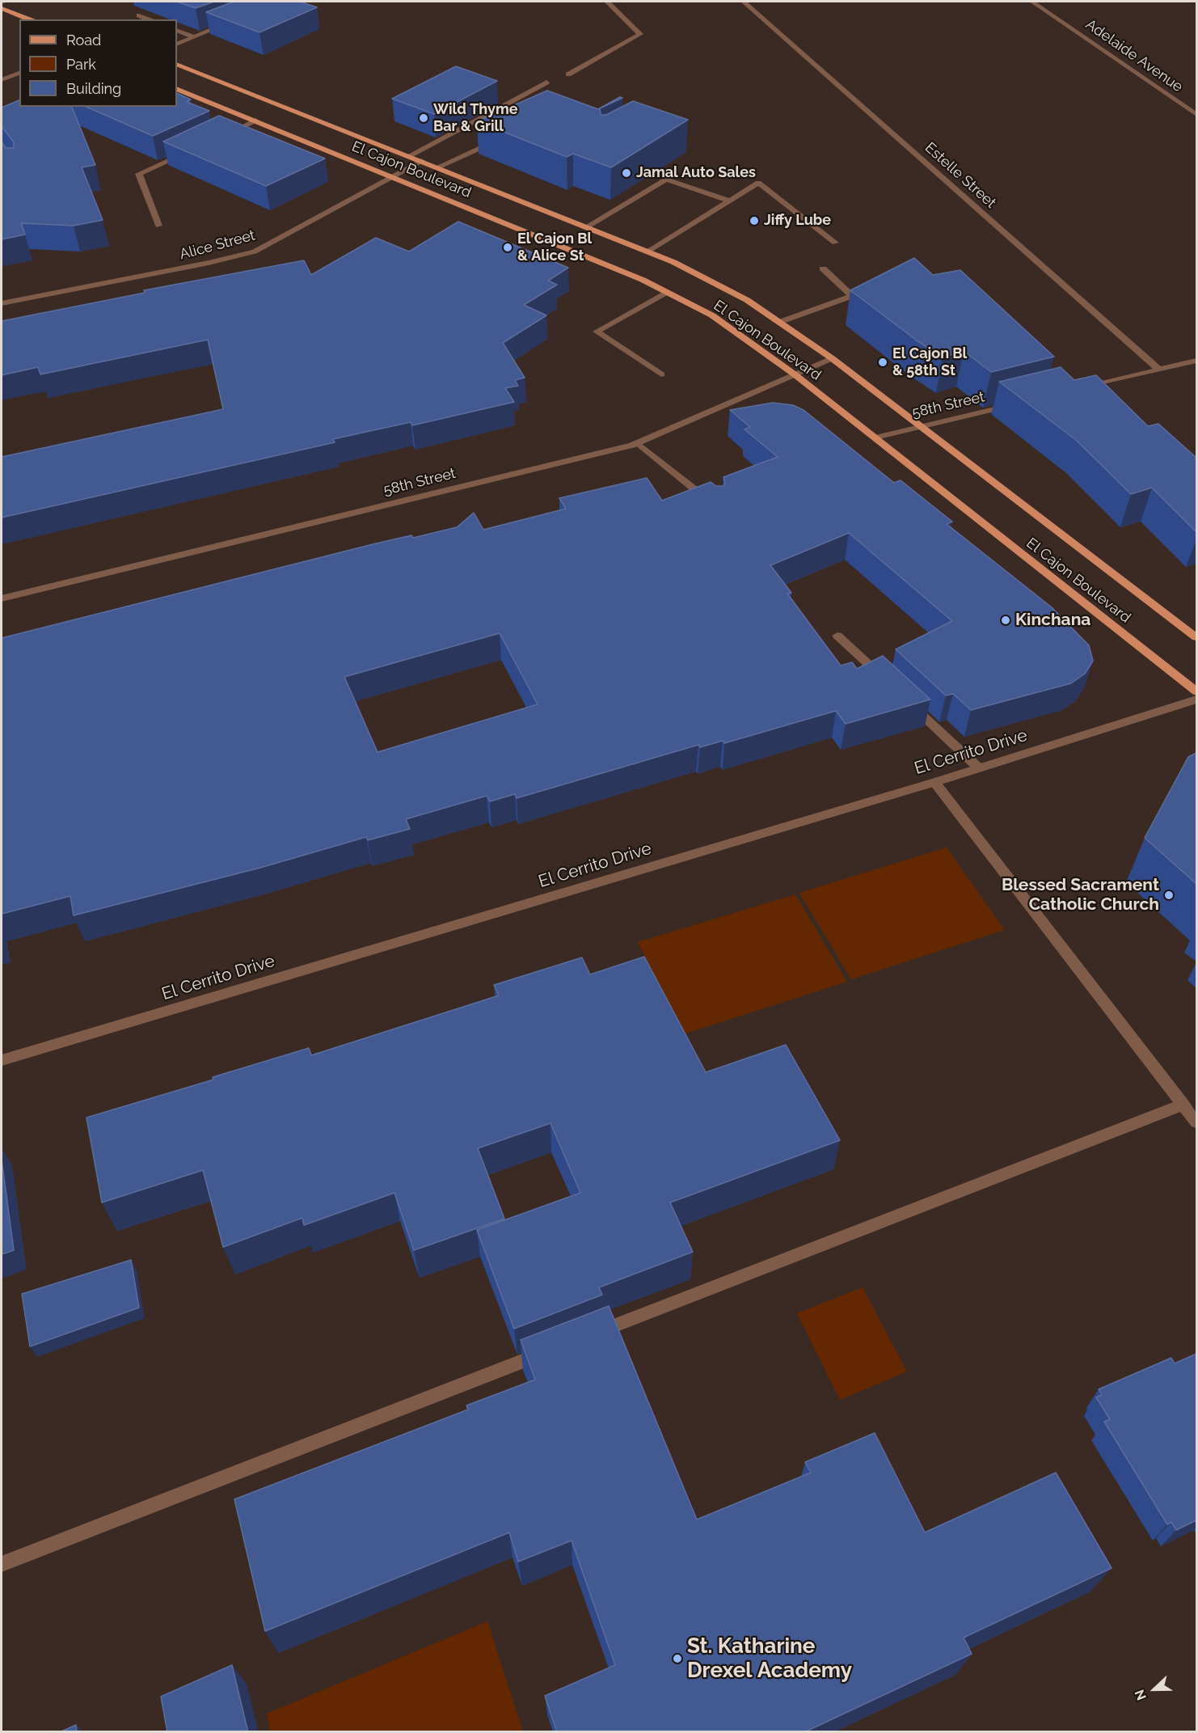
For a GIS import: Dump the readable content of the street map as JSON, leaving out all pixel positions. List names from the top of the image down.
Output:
{
  "streets": {
    "main road": ["El Cajon Boulevard"],
    "street": [
      "Adelaide Avenue",
      "Estelle Street",
      "Alice Street",
      "58th Street",
      "El Cerrito Drive"
    ]
  },
  "crossings": [
    ["El Cajon Boulevard", "Alice Street"],
    ["El Cajon Boulevard", "58th Street"]
  ],
  "places": [
    "Wild Thyme Bar & Grill",
    "Jamal Auto Sales",
    "Jiffy Lube",
    "El Cajon Bl & Alice St",
    "El Cajon Bl & 58th St",
    "Kinchana",
    "Blessed Sacrament Catholic Church",
    "St. Katharine Drexel Academy"
  ],
  "legend": ["Road", "Park", "Building"],
  "north": "left"
}
